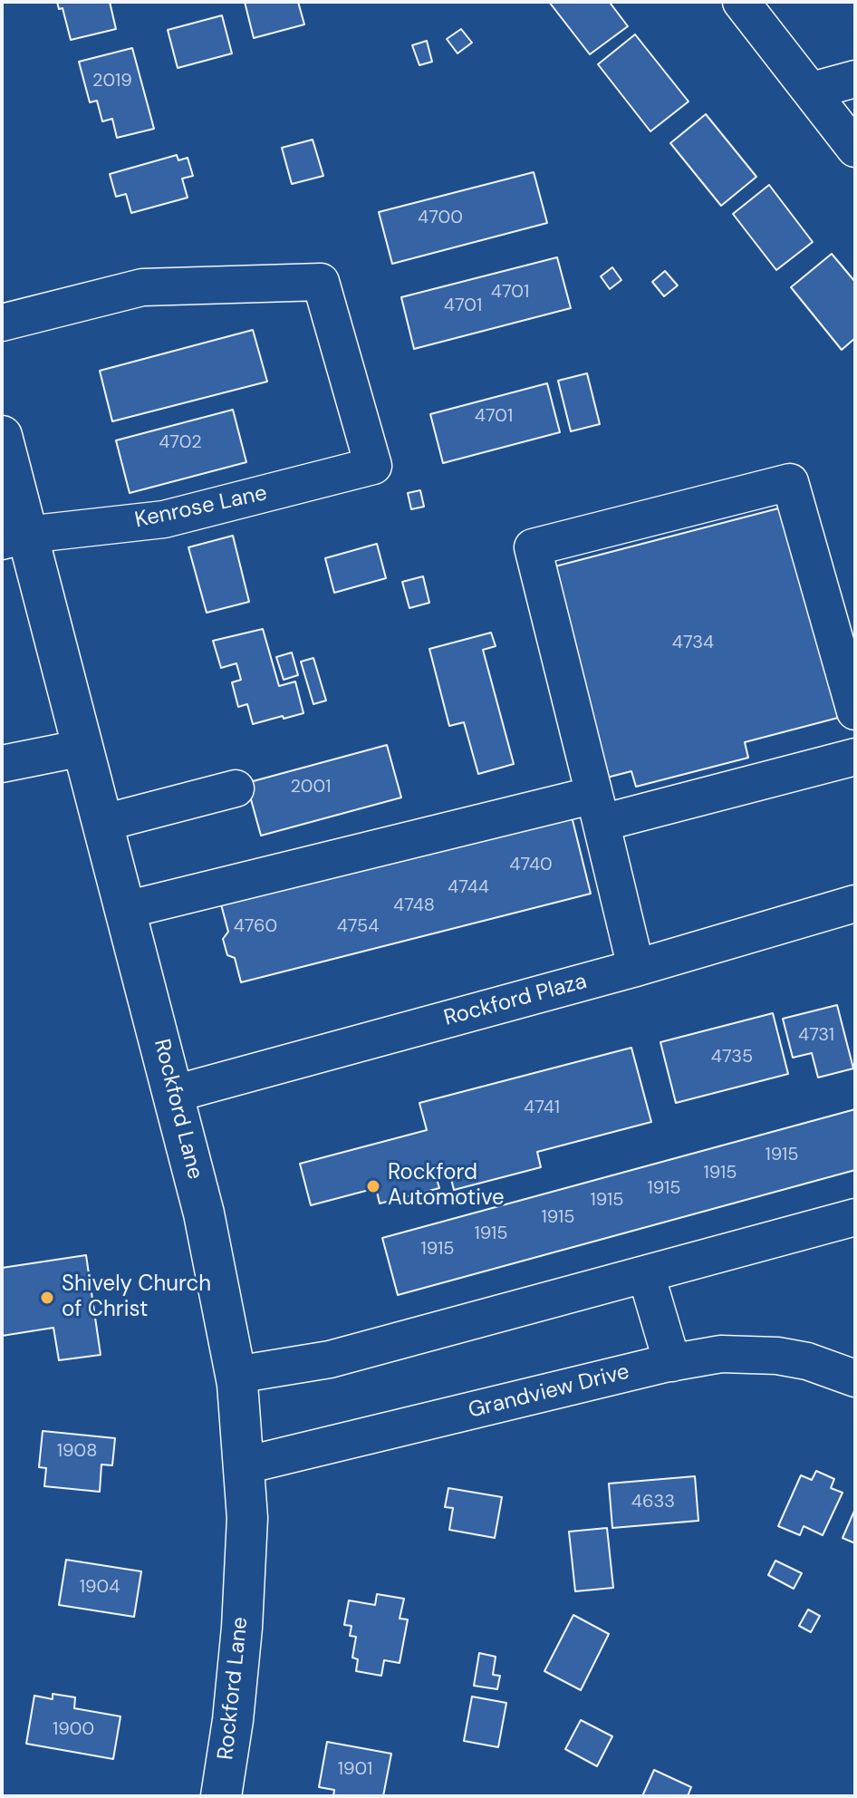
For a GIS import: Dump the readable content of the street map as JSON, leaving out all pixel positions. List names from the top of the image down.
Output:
{
  "streets": {
    "main road": ["Rockford Lane"],
    "street": ["Kenrose Lane", "Rockford Plaza", "Grandview Drive"]
  },
  "crossings": [
    ["Kenrose Lane", "Rockford Lane"],
    ["Rockford Plaza", "Rockford Lane"],
    ["Rockford Lane", "Grandview Drive"]
  ],
  "places": ["Rockford Automotive", "Shively Church of Christ"],
  "house_numbers": [
    "2019",
    "4700",
    "4701",
    "4701",
    "4701",
    "4702",
    "4734",
    "2001",
    "4740",
    "4744",
    "4748",
    "4760",
    "4754",
    "4731",
    "4735",
    "4741",
    "1915",
    "1915",
    "1915",
    "1915",
    "1915",
    "1915",
    "1915",
    "1908",
    "4633",
    "1904",
    "1900",
    "1901"
  ]
}
